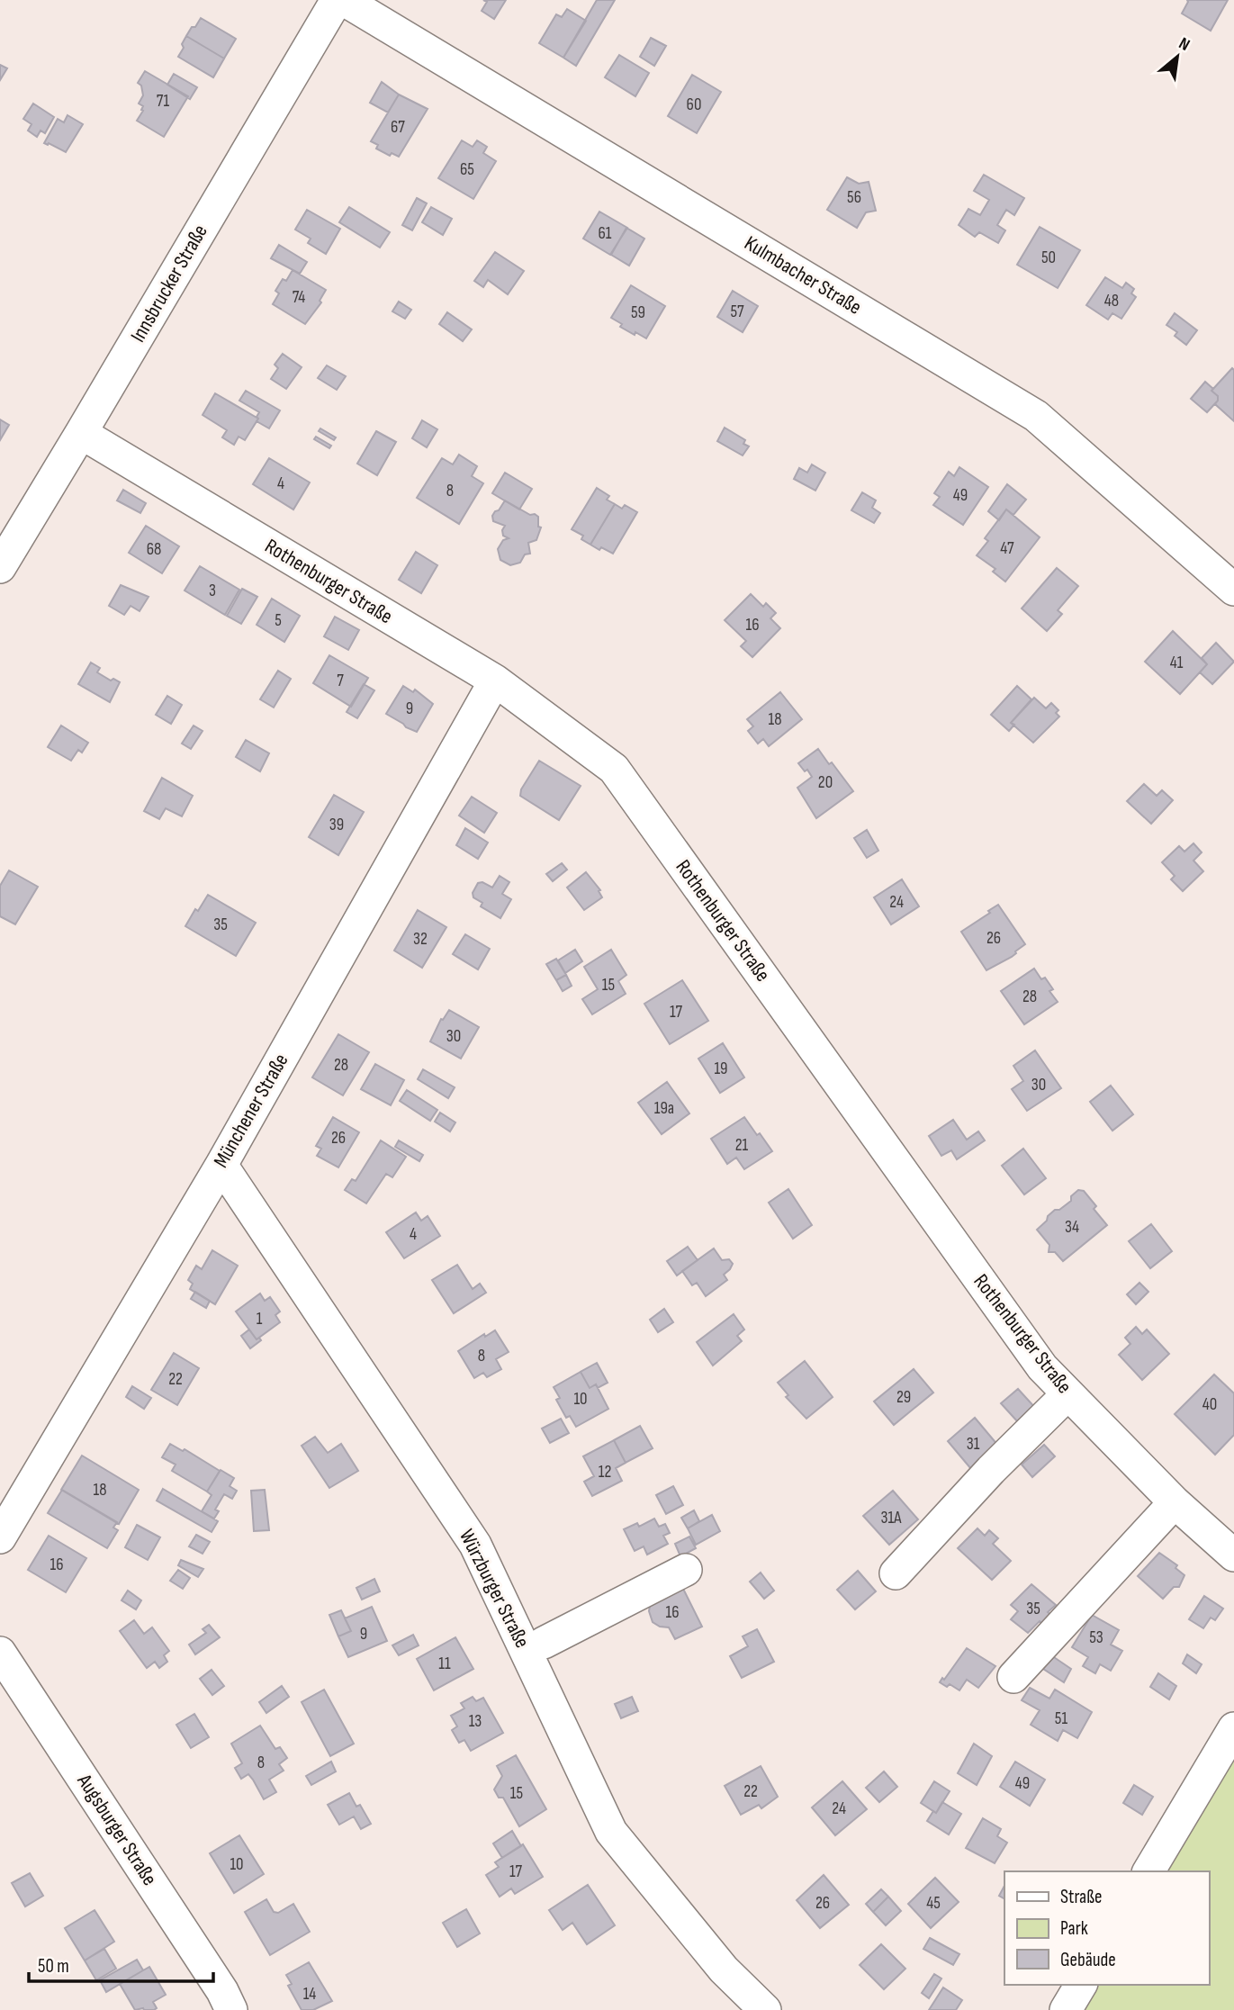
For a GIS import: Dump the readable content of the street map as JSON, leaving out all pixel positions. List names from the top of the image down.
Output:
{
  "streets": {
    "street": [
      "Kulmbacher Straße",
      "Innsbrucker Straße",
      "Rothenburger Straße",
      "Münchener Straße",
      "Würzburger Straße",
      "Augsburger Straße"
    ]
  },
  "crossings": [
    ["Innsbrucker Straße", "Rothenburger Straße"],
    ["Rothenburger Straße", "Münchener Straße"],
    ["Münchener Straße", "Würzburger Straße"]
  ],
  "house_numbers": [
    "71",
    "60",
    "67",
    "65",
    "56",
    "61",
    "50",
    "74",
    "48",
    "57",
    "59",
    "4",
    "8",
    "49",
    "47",
    "68",
    "3",
    "5",
    "16",
    "41",
    "7",
    "9",
    "18",
    "20",
    "39",
    "24",
    "35",
    "26",
    "32",
    "15",
    "28",
    "17",
    "30",
    "28",
    "19",
    "30",
    "19a",
    "26",
    "21",
    "34",
    "4",
    "1",
    "8",
    "22",
    "29",
    "10",
    "40",
    "31",
    "12",
    "18",
    "31A",
    "16",
    "35",
    "16",
    "9",
    "53",
    "11",
    "51",
    "13",
    "8",
    "49",
    "22",
    "15",
    "24",
    "10",
    "17",
    "26",
    "45",
    "14"
  ],
  "legend": ["Straße", "Park", "Gebäude"],
  "scale_bar": "50 m",
  "north": "top right"
}
